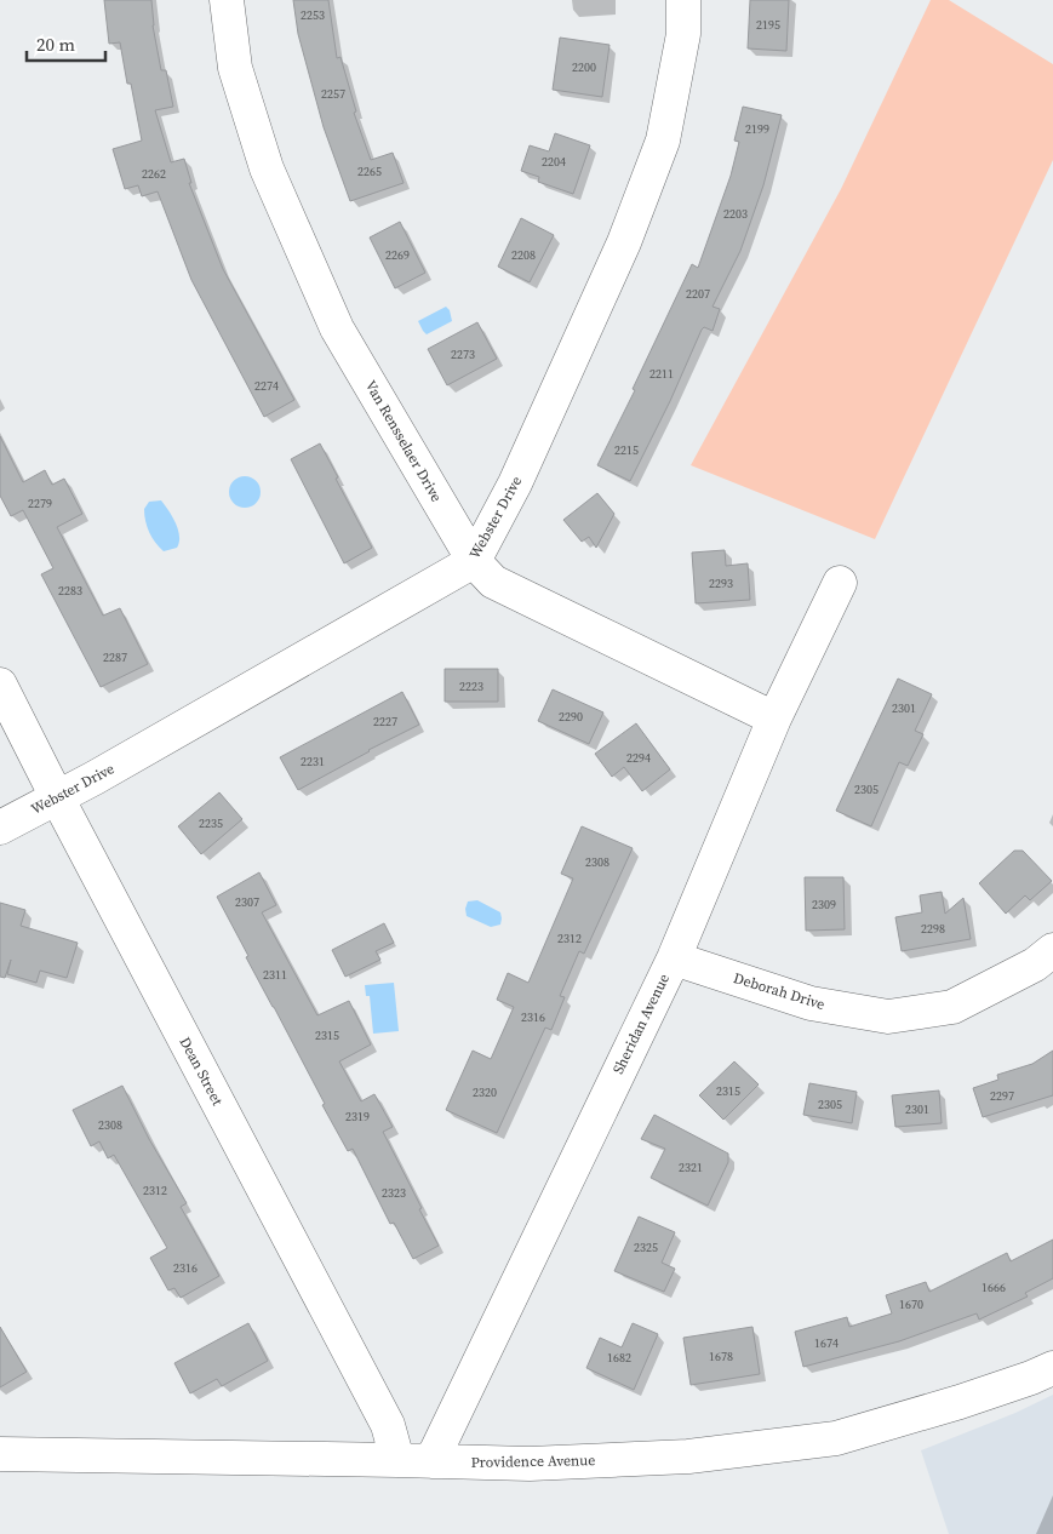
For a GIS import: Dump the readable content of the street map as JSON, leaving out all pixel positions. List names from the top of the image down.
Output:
{
  "streets": {
    "street": [
      "Van Rensselaer Drive",
      "Webster Drive",
      "Deborah Drive",
      "Sheridan Avenue",
      "Dean Street",
      "Providence Avenue"
    ]
  },
  "crossings": [
    ["Van Rensselaer Drive", "Webster Drive"],
    ["Van Rensselaer Drive", "Sheridan Avenue"],
    ["Webster Drive", "Dean Street"],
    ["Deborah Drive", "Sheridan Avenue"],
    ["Sheridan Avenue", "Providence Avenue"],
    ["Dean Street", "Providence Avenue"]
  ],
  "house_numbers": [
    "2253",
    "2195",
    "2200",
    "2257",
    "2199",
    "2204",
    "2265",
    "2262",
    "2203",
    "2269",
    "2208",
    "2207",
    "2273",
    "2211",
    "2274",
    "2215",
    "2279",
    "2293",
    "2283",
    "2287",
    "2223",
    "2301",
    "2290",
    "2227",
    "2294",
    "2231",
    "2305",
    "2235",
    "2308",
    "2307",
    "2309",
    "2298",
    "2312",
    "2311",
    "2316",
    "2315",
    "2315",
    "2320",
    "2297",
    "2305",
    "2301",
    "2319",
    "2308",
    "2321",
    "2312",
    "2323",
    "2325",
    "2316",
    "1666",
    "1670",
    "1674",
    "1678",
    "1682"
  ],
  "scale_bar": "20 m"
}
